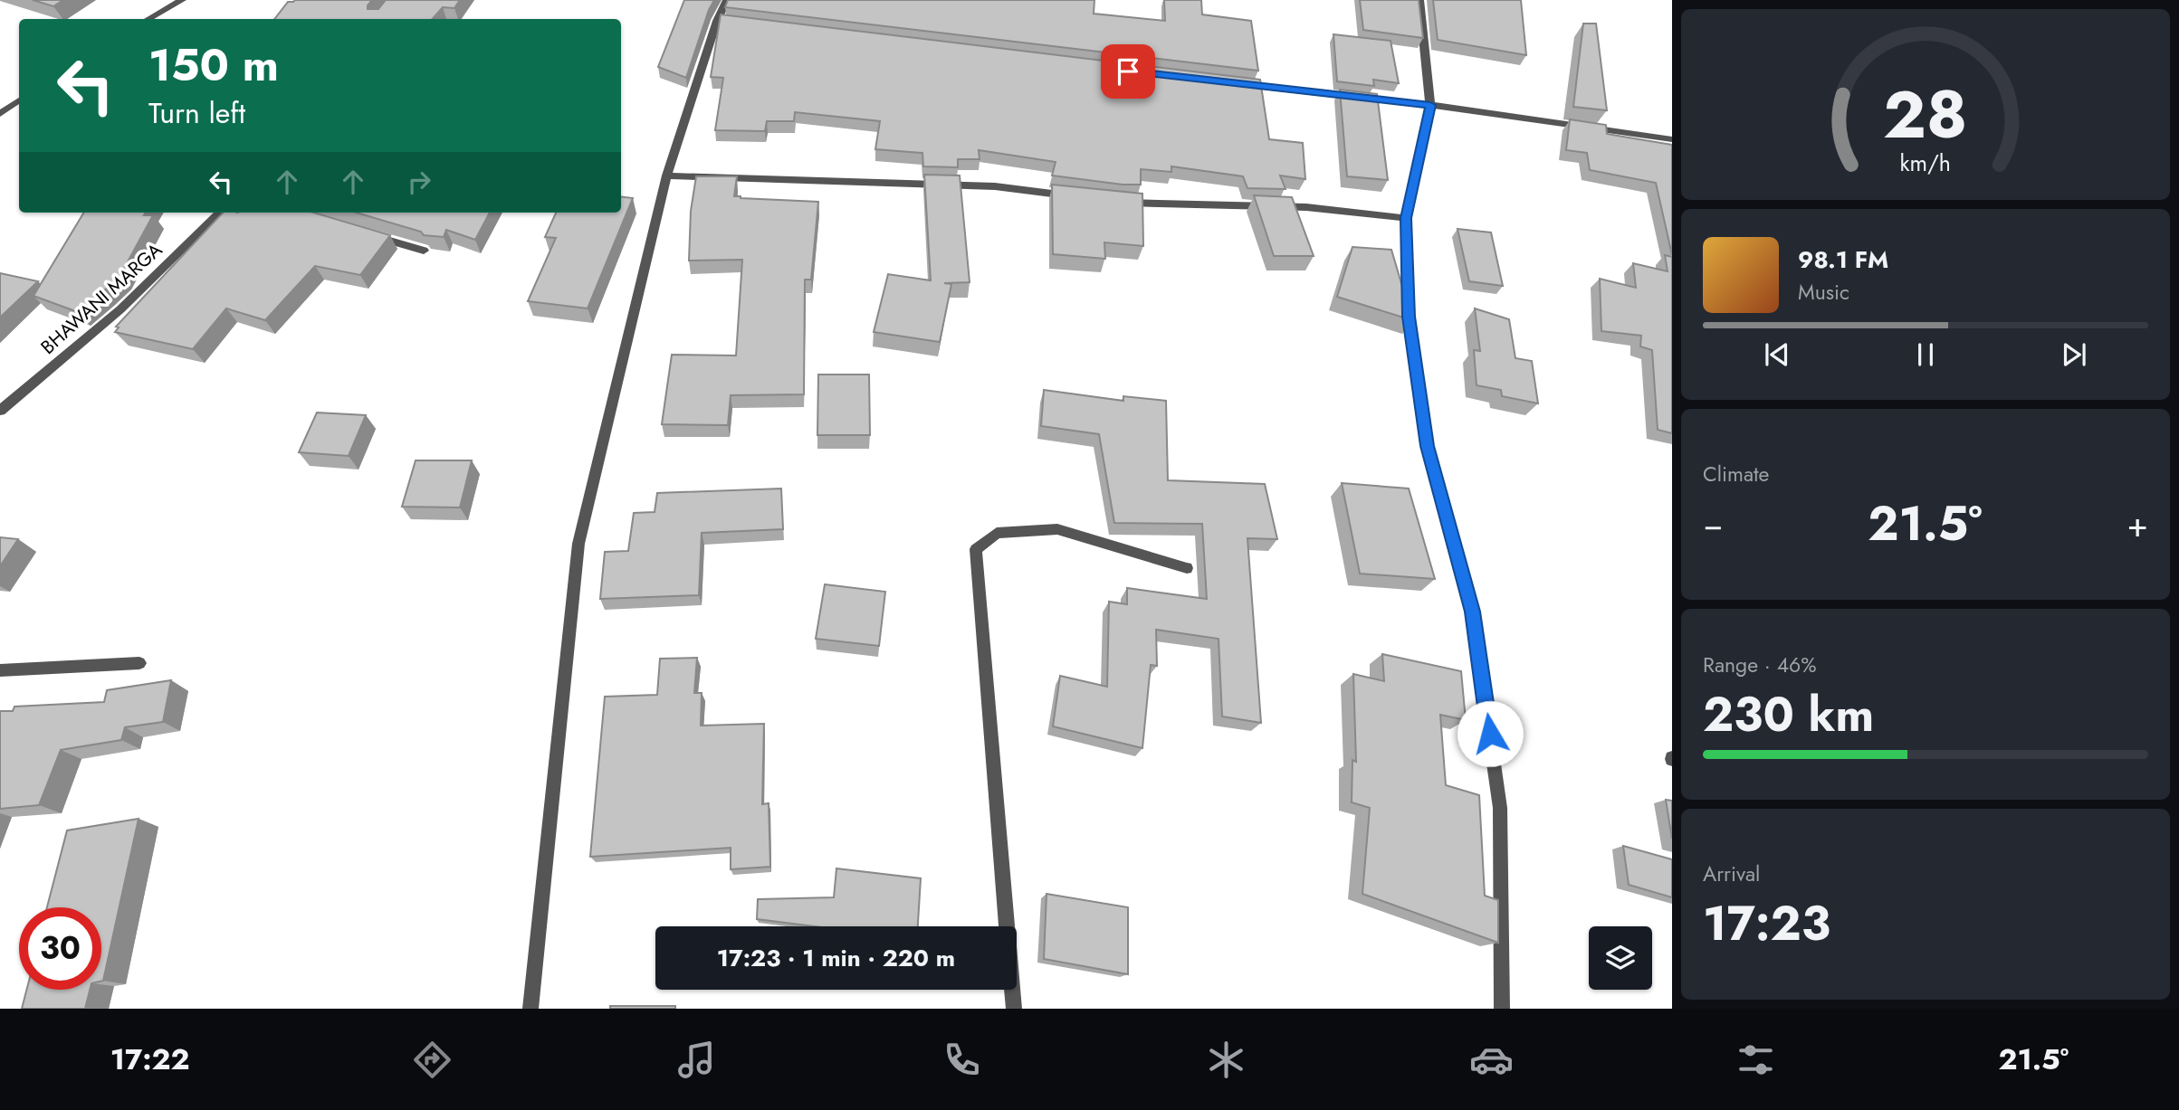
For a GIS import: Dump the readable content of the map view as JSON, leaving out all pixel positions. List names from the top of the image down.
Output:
{
  "streets": {
    "street": ["BHAWANI MARGA"]
  },
  "page": {
    "turn": ["150 m", "Turn left"],
    "song": ["98.1 FM", "Music"],
    "tile": [
      "Climate",
      ["Range · 46%", "230 km"],
      ["Arrival", "17:23"]
    ],
    "heat": ["−", "21.5°", "+"],
    "limit": "30",
    "trip": "17:23 · 1 min · 220 m",
    "tabs": ["17:22", "21.5°"],
    "gauge": ["28", "km/h"]
  }
}
